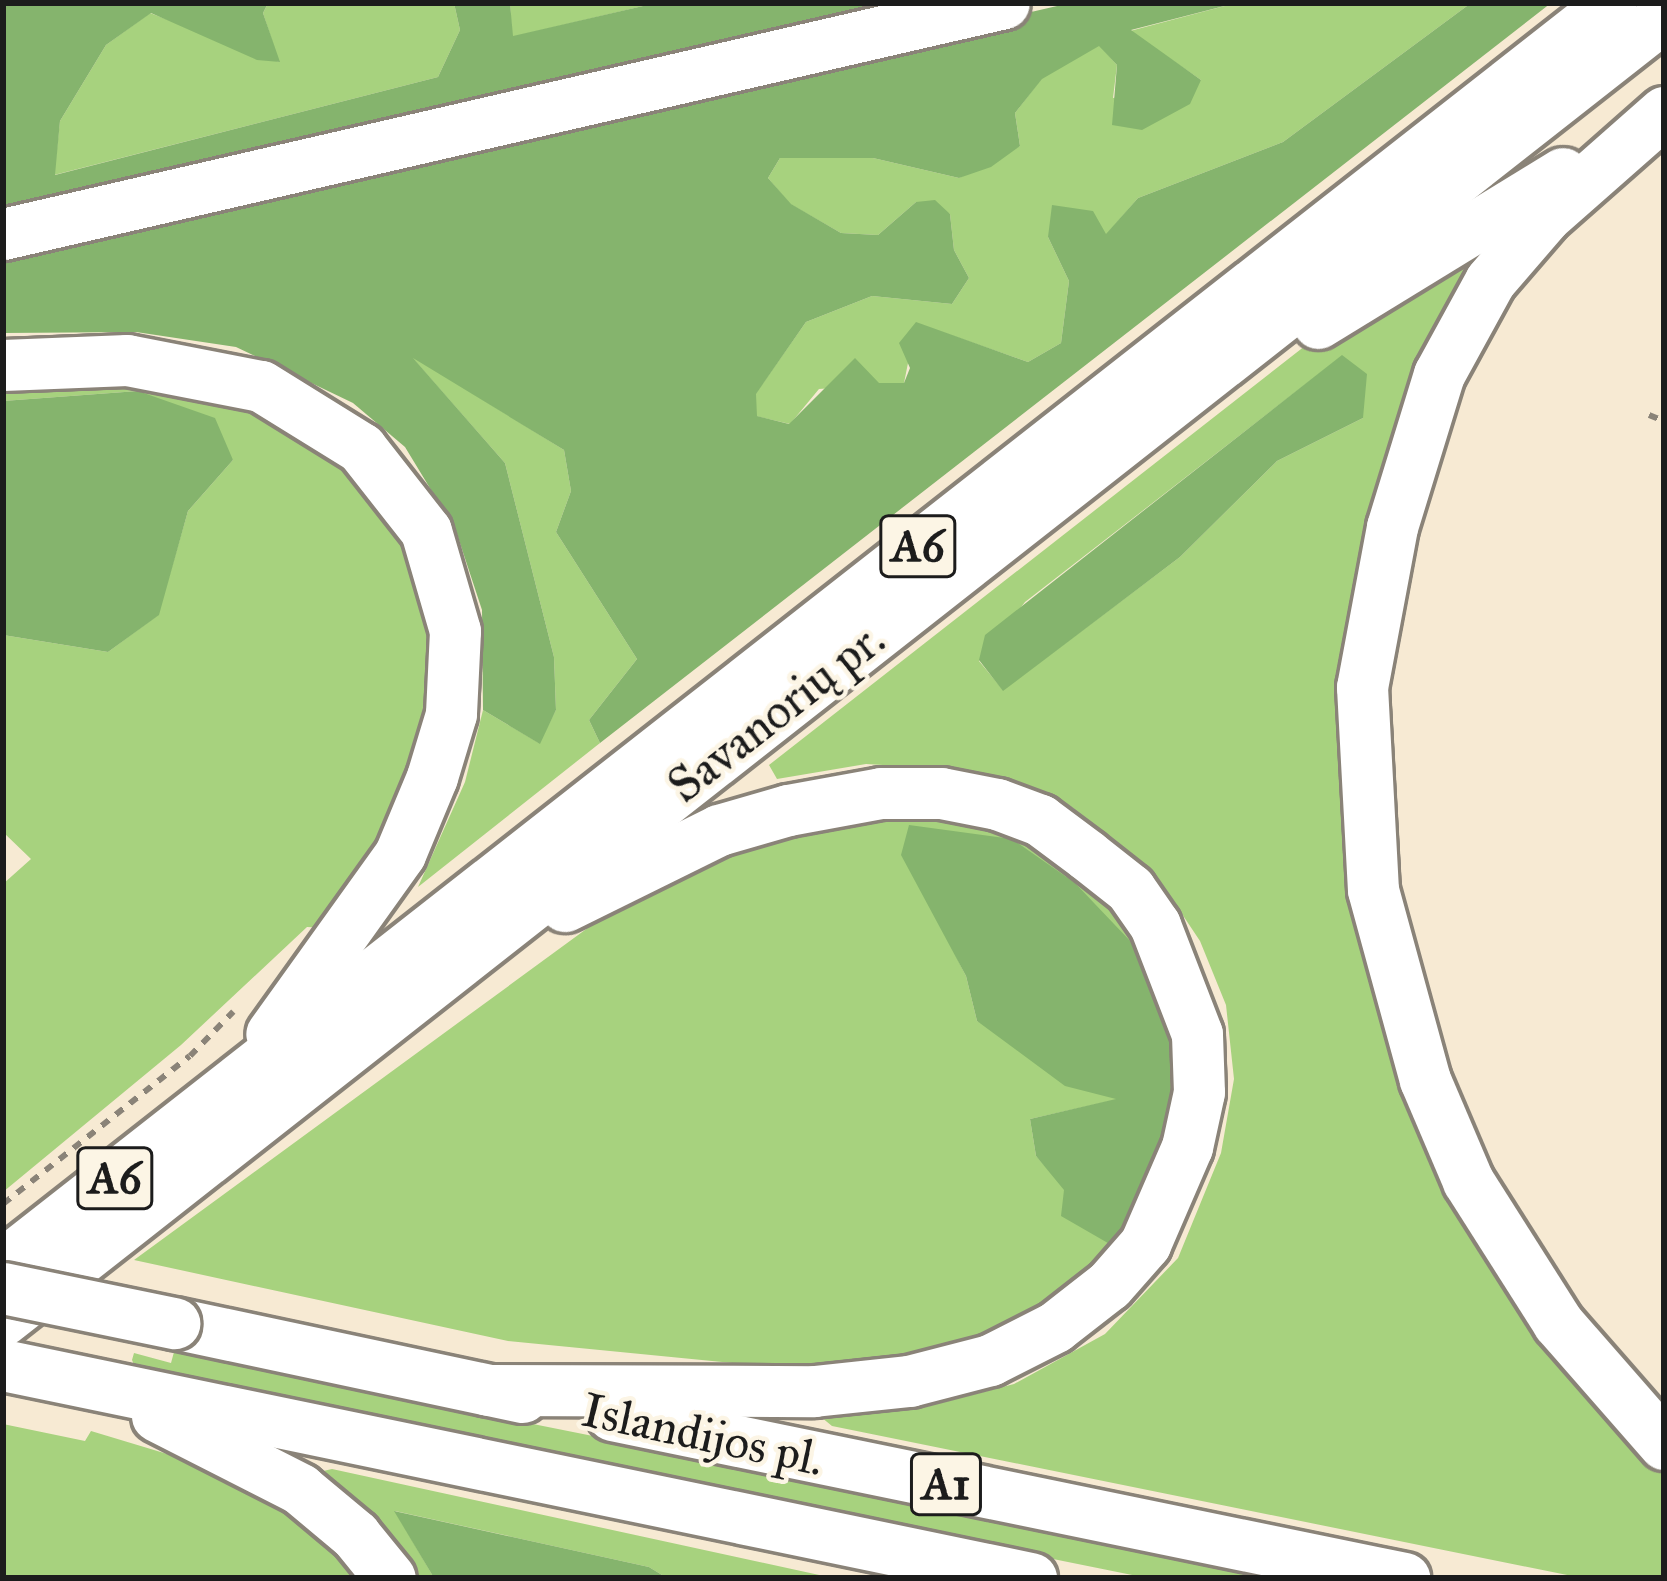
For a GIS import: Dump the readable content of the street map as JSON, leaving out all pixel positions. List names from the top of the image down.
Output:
{
  "streets": {
    "highway": [
      "A6",
      "Savanorių pr.",
      "Islandijos pl.",
      "A1"
    ]
  }
}
